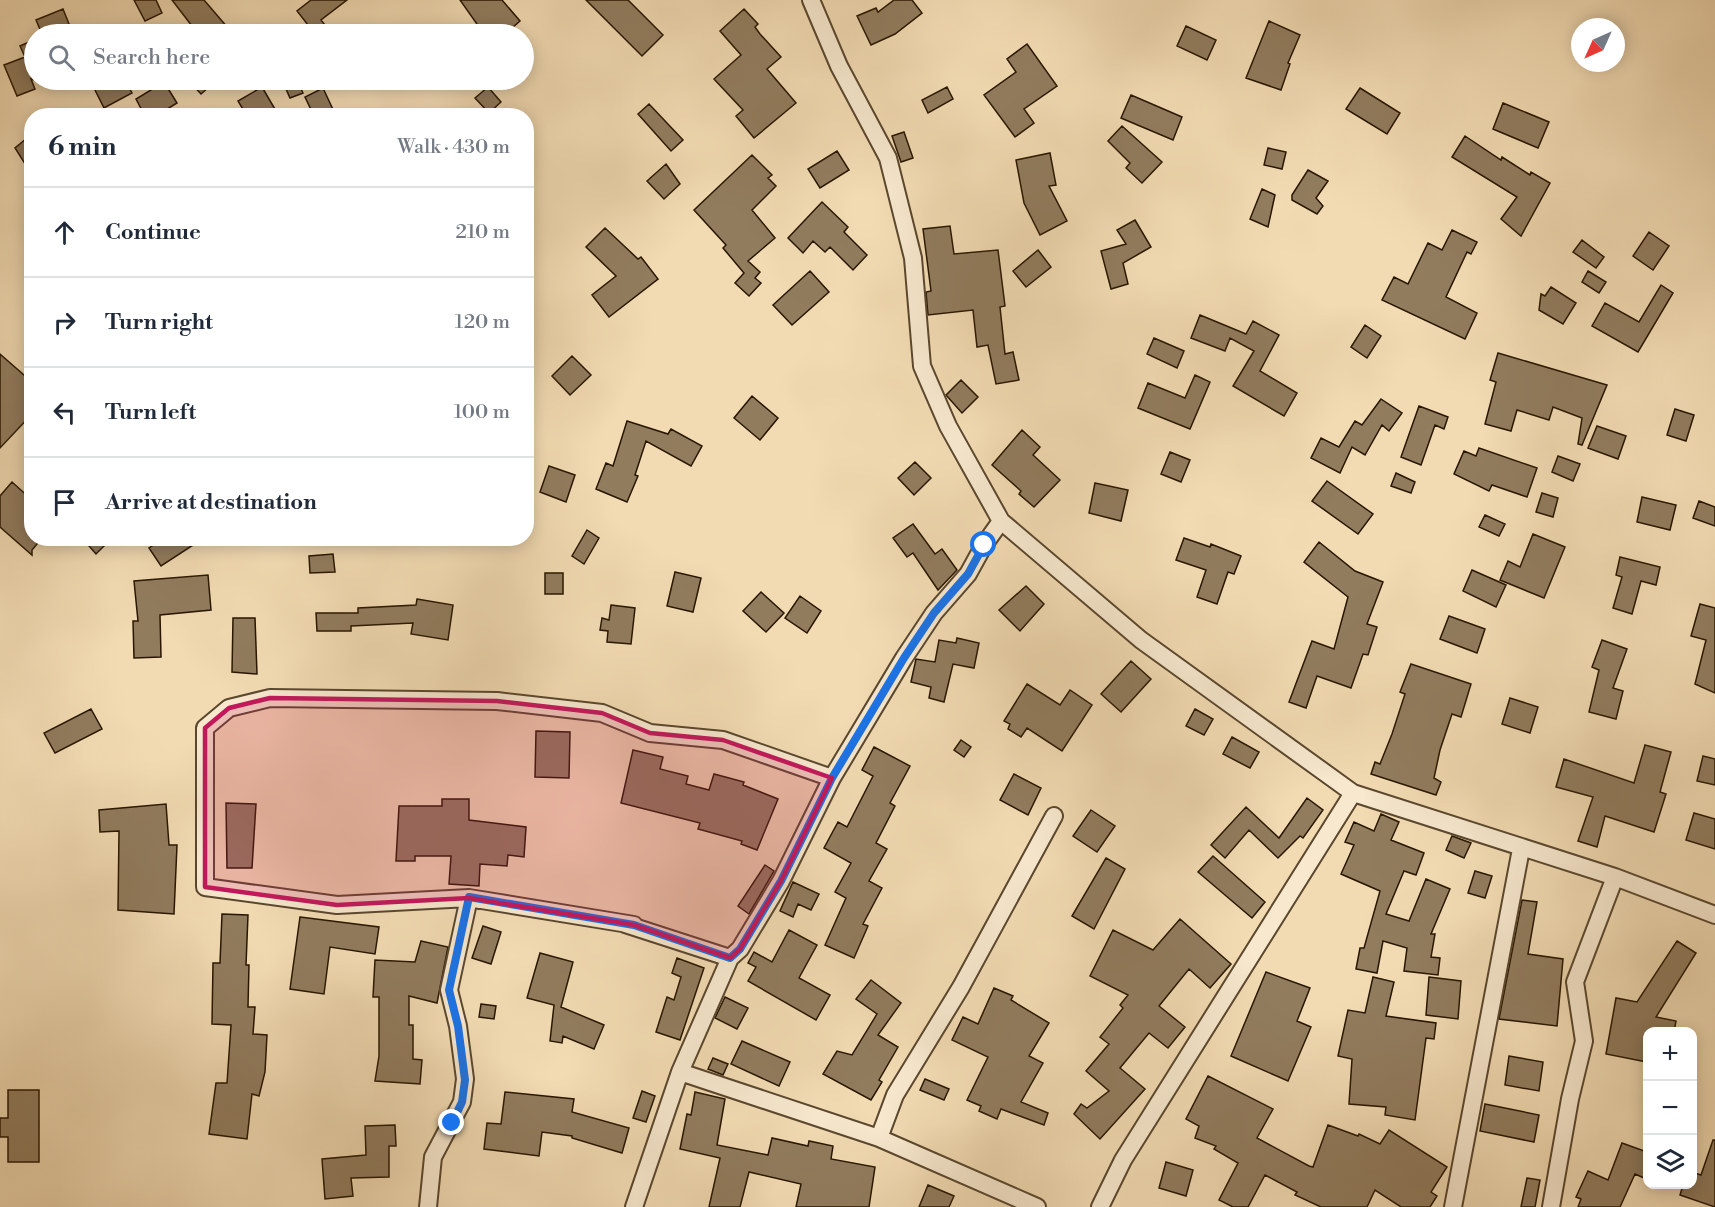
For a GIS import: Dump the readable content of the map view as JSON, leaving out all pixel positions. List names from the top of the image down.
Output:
{
  "north": "bottom left",
  "page": {
    "search": "Search here",
    "heading": ["6 min", "Walk · 430 m"],
    "list": [
      ["Continue", "210 m"],
      ["Turn right", "120 m"],
      ["Turn left", "100 m"],
      "Arrive at destination"
    ],
    "map_buttons": ["+", "−"]
  }
}
